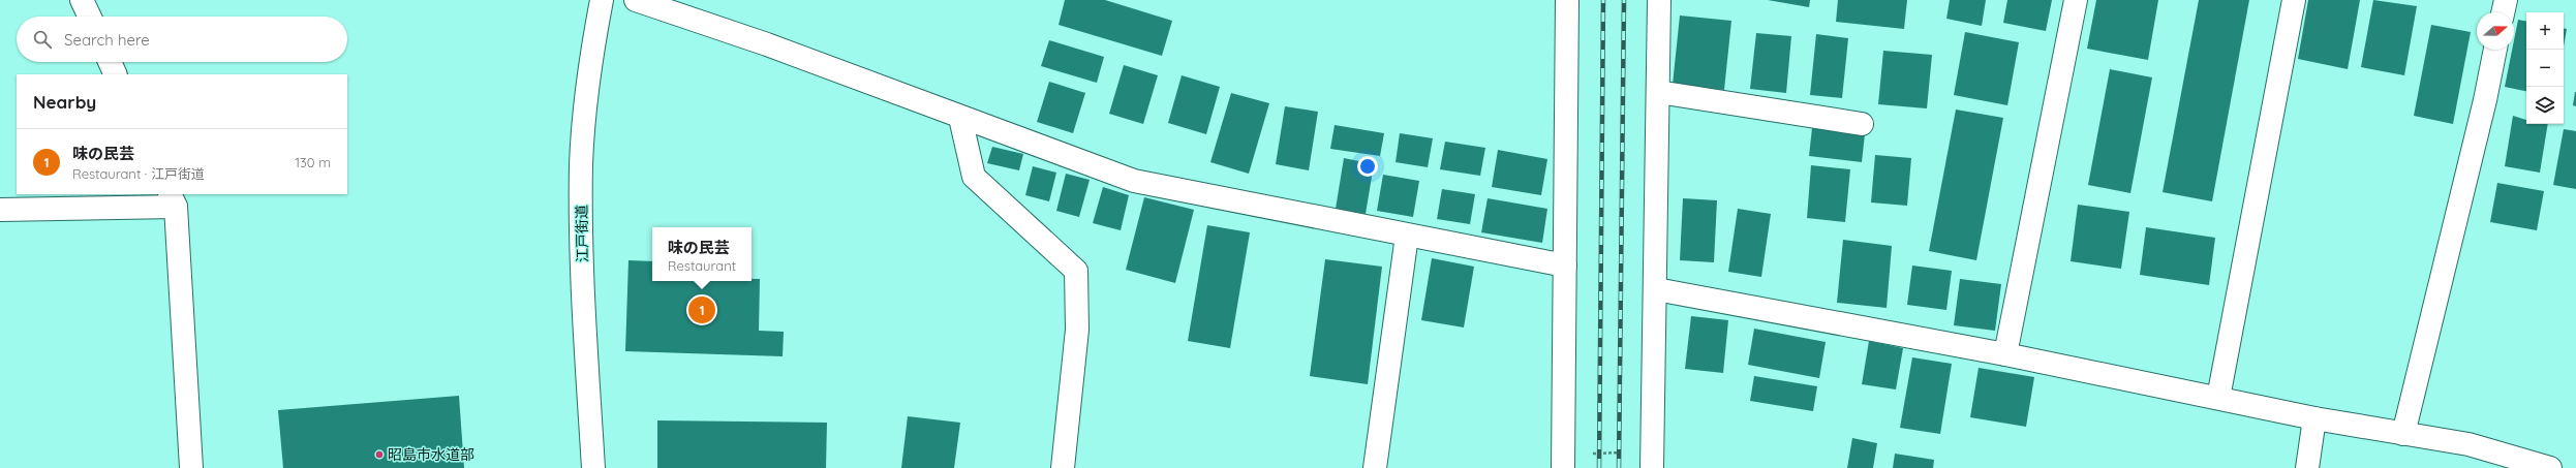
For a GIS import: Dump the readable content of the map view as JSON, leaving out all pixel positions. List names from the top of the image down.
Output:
{
  "streets": {
    "street": ["江戸街道"]
  },
  "places": ["昭島市水道部"],
  "north": "right",
  "page": {
    "map_buttons": ["+", "−"],
    "search": "Search here",
    "heading": "Nearby",
    "list": [
      {
        "mark": "1",
        "name": "味の民芸",
        "note": "Restaurant · 江戸街道",
        "value": "130 m"
      }
    ],
    "popup": ["味の民芸", "Restaurant"],
    "pins": "1"
  }
}
